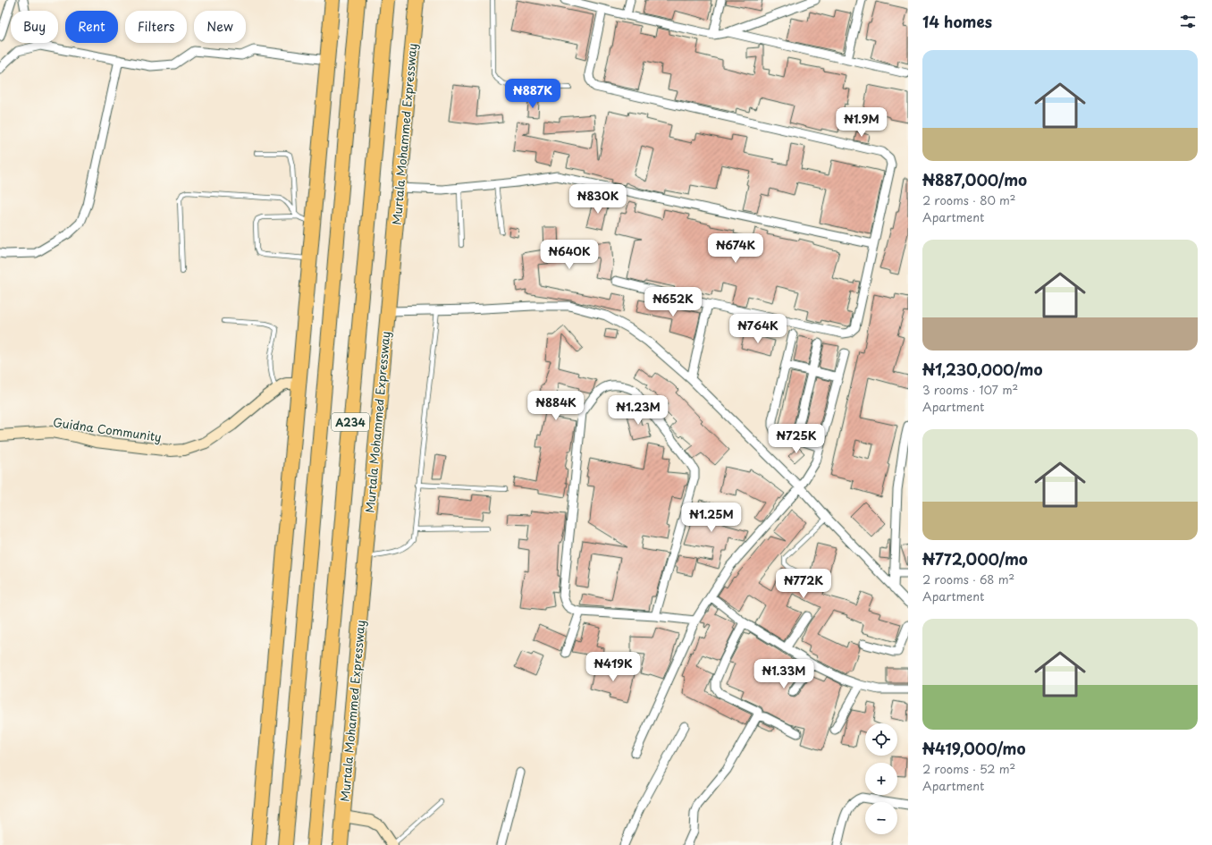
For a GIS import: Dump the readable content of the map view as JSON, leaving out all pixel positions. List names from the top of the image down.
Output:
{
  "streets": {
    "highway": ["Murtala Mohammed Expressway", "A234"],
    "street": ["Guidna Community"]
  },
  "page": {
    "heading": "14 homes",
    "chip": [
      "Buy",
      "Rent",
      "Filters",
      "New"
    ],
    "list": [
      {
        "name": "₦887,000/mo",
        "note": "2 rooms · 80 m² · Apartment"
      },
      {
        "name": "₦1,230,000/mo",
        "note": "3 rooms · 107 m² · Apartment"
      },
      {
        "name": "₦772,000/mo",
        "note": "2 rooms · 68 m² · Apartment"
      },
      {
        "name": "₦419,000/mo",
        "note": "2 rooms · 52 m² · Apartment"
      }
    ],
    "price": [
      "₦887K",
      "₦1.9M",
      "₦830K",
      "₦674K",
      "₦640K",
      "₦652K",
      "₦764K",
      "₦884K",
      "₦1.23M",
      "₦725K",
      "₦1.25M",
      "₦772K",
      "₦419K",
      "₦1.33M"
    ],
    "map_buttons": ["+", "−"]
  }
}
